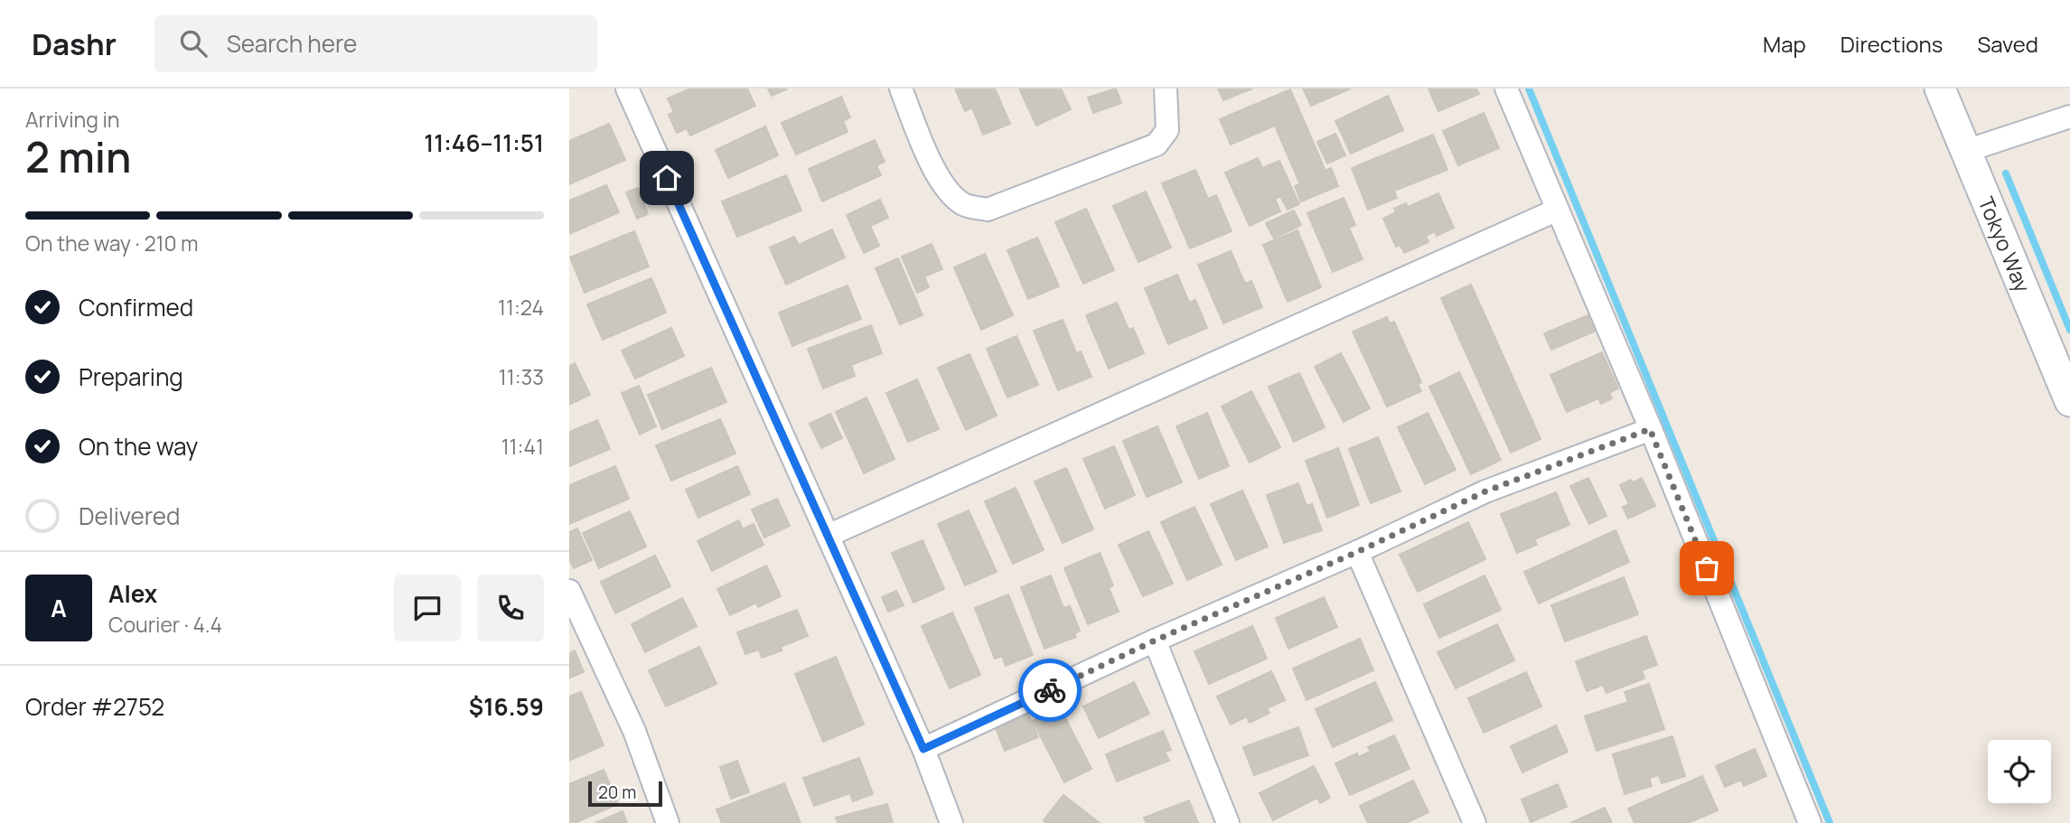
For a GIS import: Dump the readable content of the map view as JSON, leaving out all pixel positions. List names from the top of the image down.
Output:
{
  "streets": {
    "main road": ["Tokyo Way"]
  },
  "scale_bar": "20 m",
  "page": {
    "header": "Dashr",
    "search": "Search here",
    "nav": ["Map", "Directions", "Saved"],
    "heading": ["2 min", "Arriving in", "11:46–11:51"],
    "panel": [
      "Alex",
      "Courier · 4.4",
      "Order #2752",
      "$16.59"
    ],
    "bar": "On the way · 210 m",
    "list": [
      ["Confirmed", "11:24"],
      ["Preparing", "11:33"],
      ["On the way", "11:41"],
      "Delivered"
    ],
    "round": "A",
    "scale": "20 m"
  }
}
